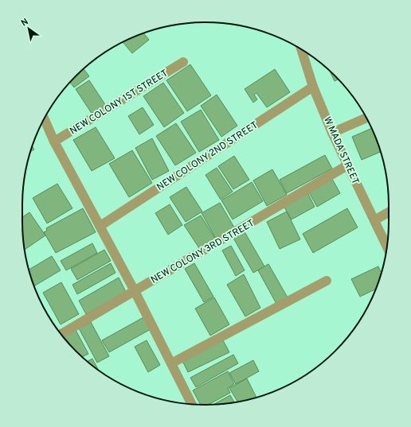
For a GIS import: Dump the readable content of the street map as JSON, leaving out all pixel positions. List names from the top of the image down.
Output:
{
  "streets": {
    "street": [
      "NEW COLONY 1ST STREET",
      "W MADA STREET",
      "NEW COLONY 2ND STREET",
      "NEW COLONY 3RD STREET"
    ]
  },
  "crossings": [
    ["W MADA STREET", "NEW COLONY 2ND STREET"],
    ["W MADA STREET", "NEW COLONY 3RD STREET"]
  ],
  "north": "top left"
}
